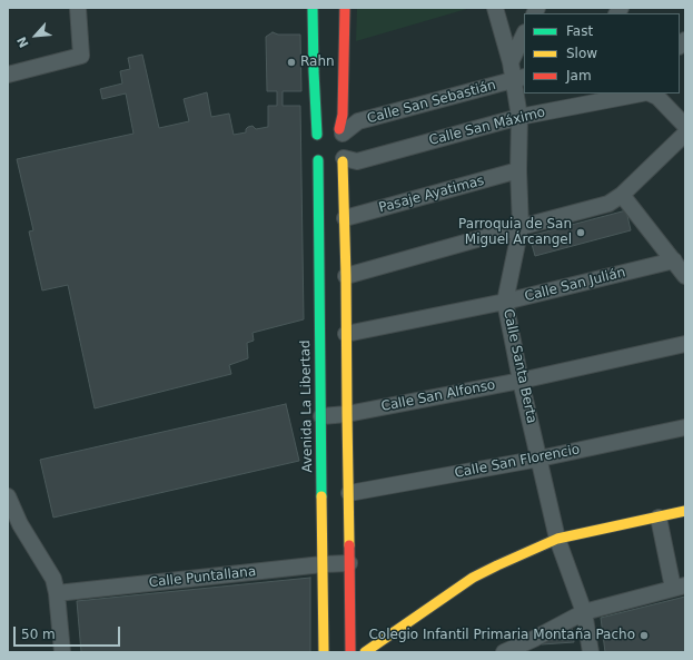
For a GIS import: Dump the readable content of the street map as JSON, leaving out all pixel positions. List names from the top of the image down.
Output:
{
  "streets": {
    "street": [
      "Calle San Sebastián",
      "Calle San Máximo",
      "Pasaje Ayatimas",
      "Calle San Julián",
      "Calle Santa Berta",
      "Calle San Alfonso",
      "Avenida La Libertad",
      "Calle San Florencio",
      "Calle Puntallana"
    ]
  },
  "crossings": [
    ["Calle San Sebastián", "Calle San Máximo"],
    ["Calle San Sebastián", "Calle Santa Berta"],
    ["Calle San Máximo", "Calle Santa Berta"],
    ["Pasaje Ayatimas", "Calle Santa Berta"],
    ["Calle San Julián", "Calle Santa Berta"],
    ["Calle Santa Berta", "Calle San Alfonso"],
    ["Calle Santa Berta", "Calle San Florencio"],
    ["Calle San Alfonso", "Avenida La Libertad"],
    ["Avenida La Libertad", "Calle Puntallana"]
  ],
  "places": ["Rahn", "Parroquia de San Miguel Árcangel", "Colegio Infantil Primaria Montaña Pacho"],
  "legend": ["Fast", "Slow", "Jam"],
  "scale_bar": "50 m",
  "north": "bottom left"
}
